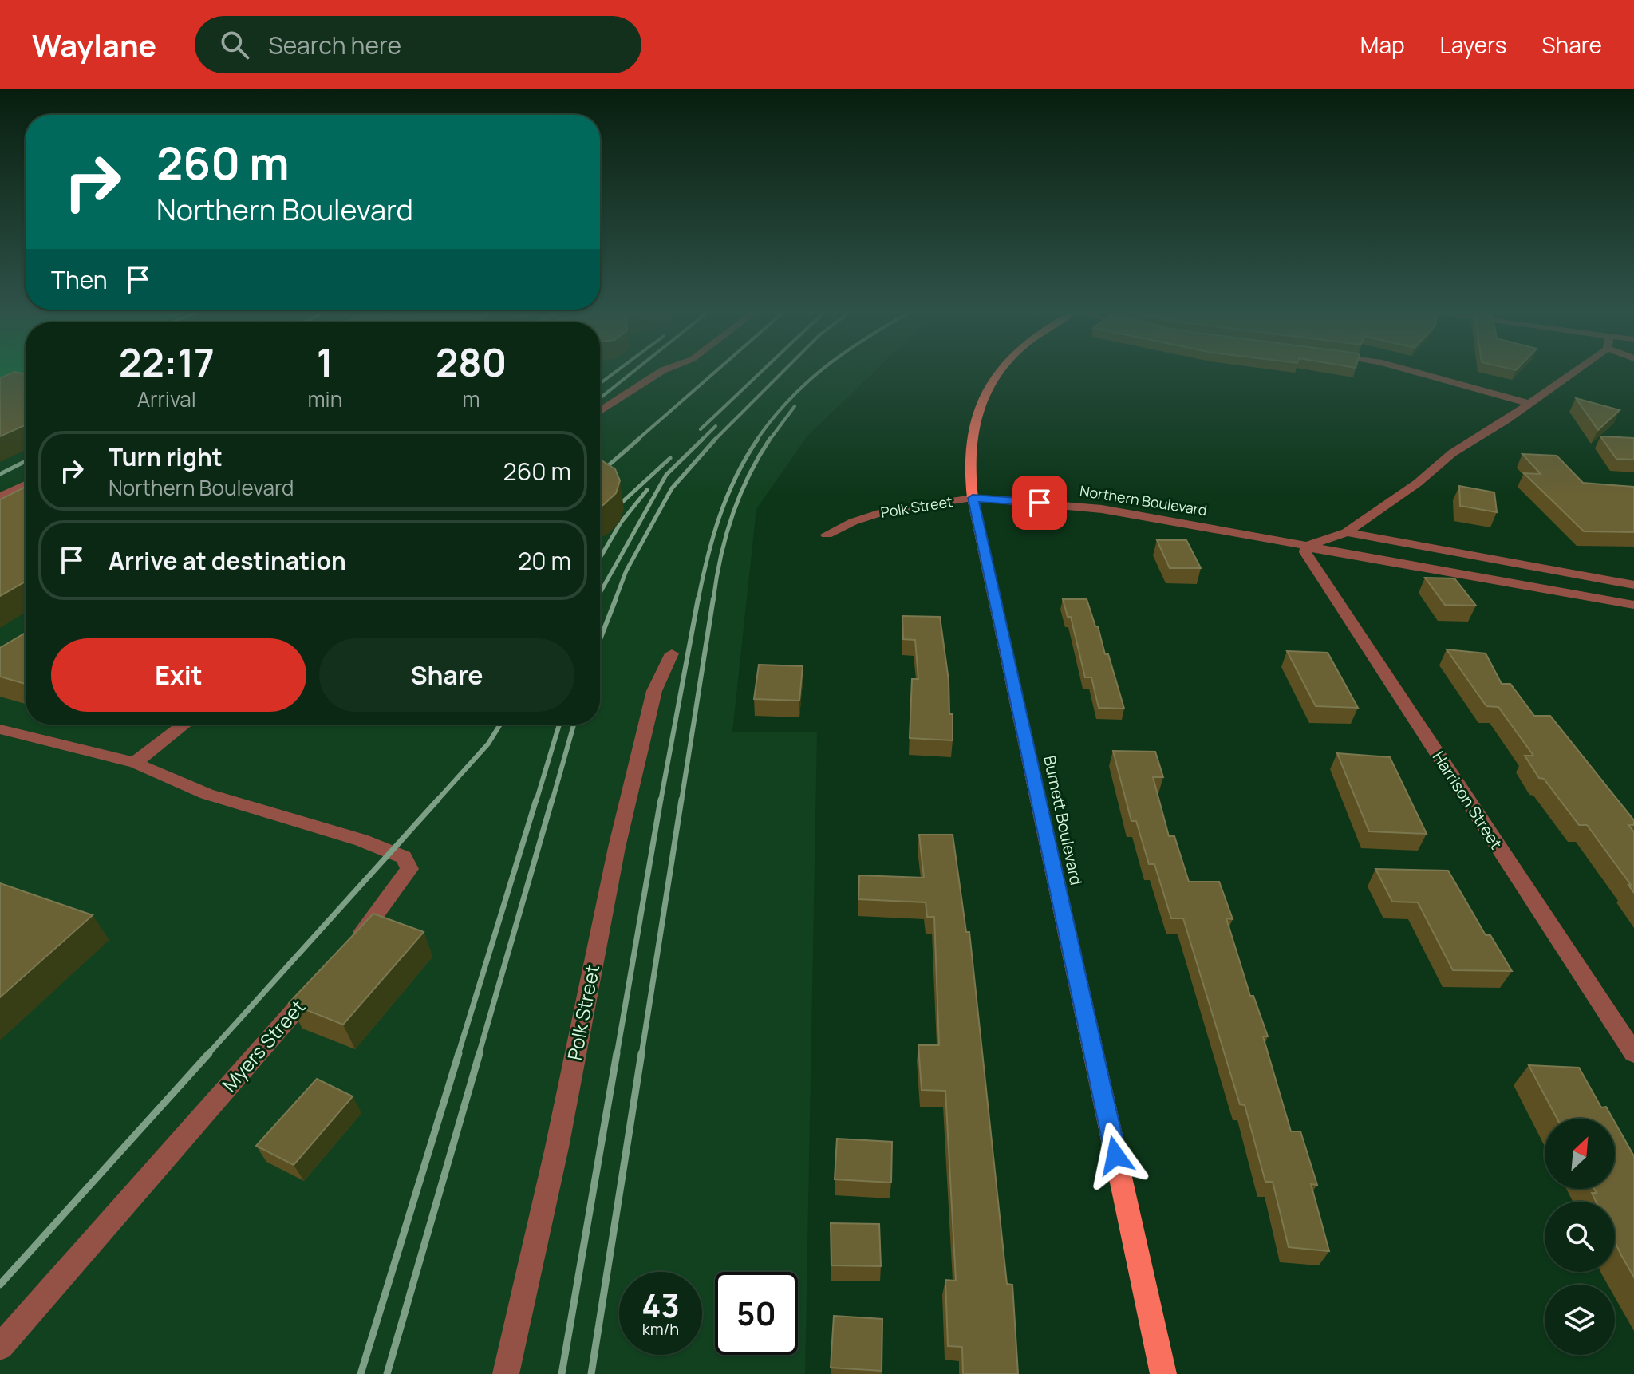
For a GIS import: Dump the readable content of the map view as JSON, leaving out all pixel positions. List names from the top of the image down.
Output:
{
  "streets": {
    "main road": ["Burnett Boulevard"],
    "street": [
      "Northern Boulevard",
      "Polk Street",
      "Harrison Street",
      "Myers Street"
    ]
  },
  "crossings": [
    ["Northern Boulevard", "Polk Street"],
    ["Northern Boulevard", "Harrison Street"],
    ["Northern Boulevard", "Burnett Boulevard"],
    ["Polk Street", "Burnett Boulevard"]
  ],
  "north": "top right",
  "page": {
    "header": "Waylane",
    "search": "Search here",
    "nav": ["Map", "Layers", "Share"],
    "turn": ["260 m", "Northern Boulevard"],
    "then": "Then",
    "eta": [
      "22:17",
      "Arrival",
      "1",
      "min",
      "280",
      "m"
    ],
    "list": [
      {
        "name": "Turn right",
        "note": "Northern Boulevard",
        "value": "260 m"
      },
      {
        "name": "Arrive at destination",
        "value": "20 m"
      }
    ],
    "buttons": ["Exit", "Share"],
    "speed": "43 km/h",
    "limit": "50"
  }
}
